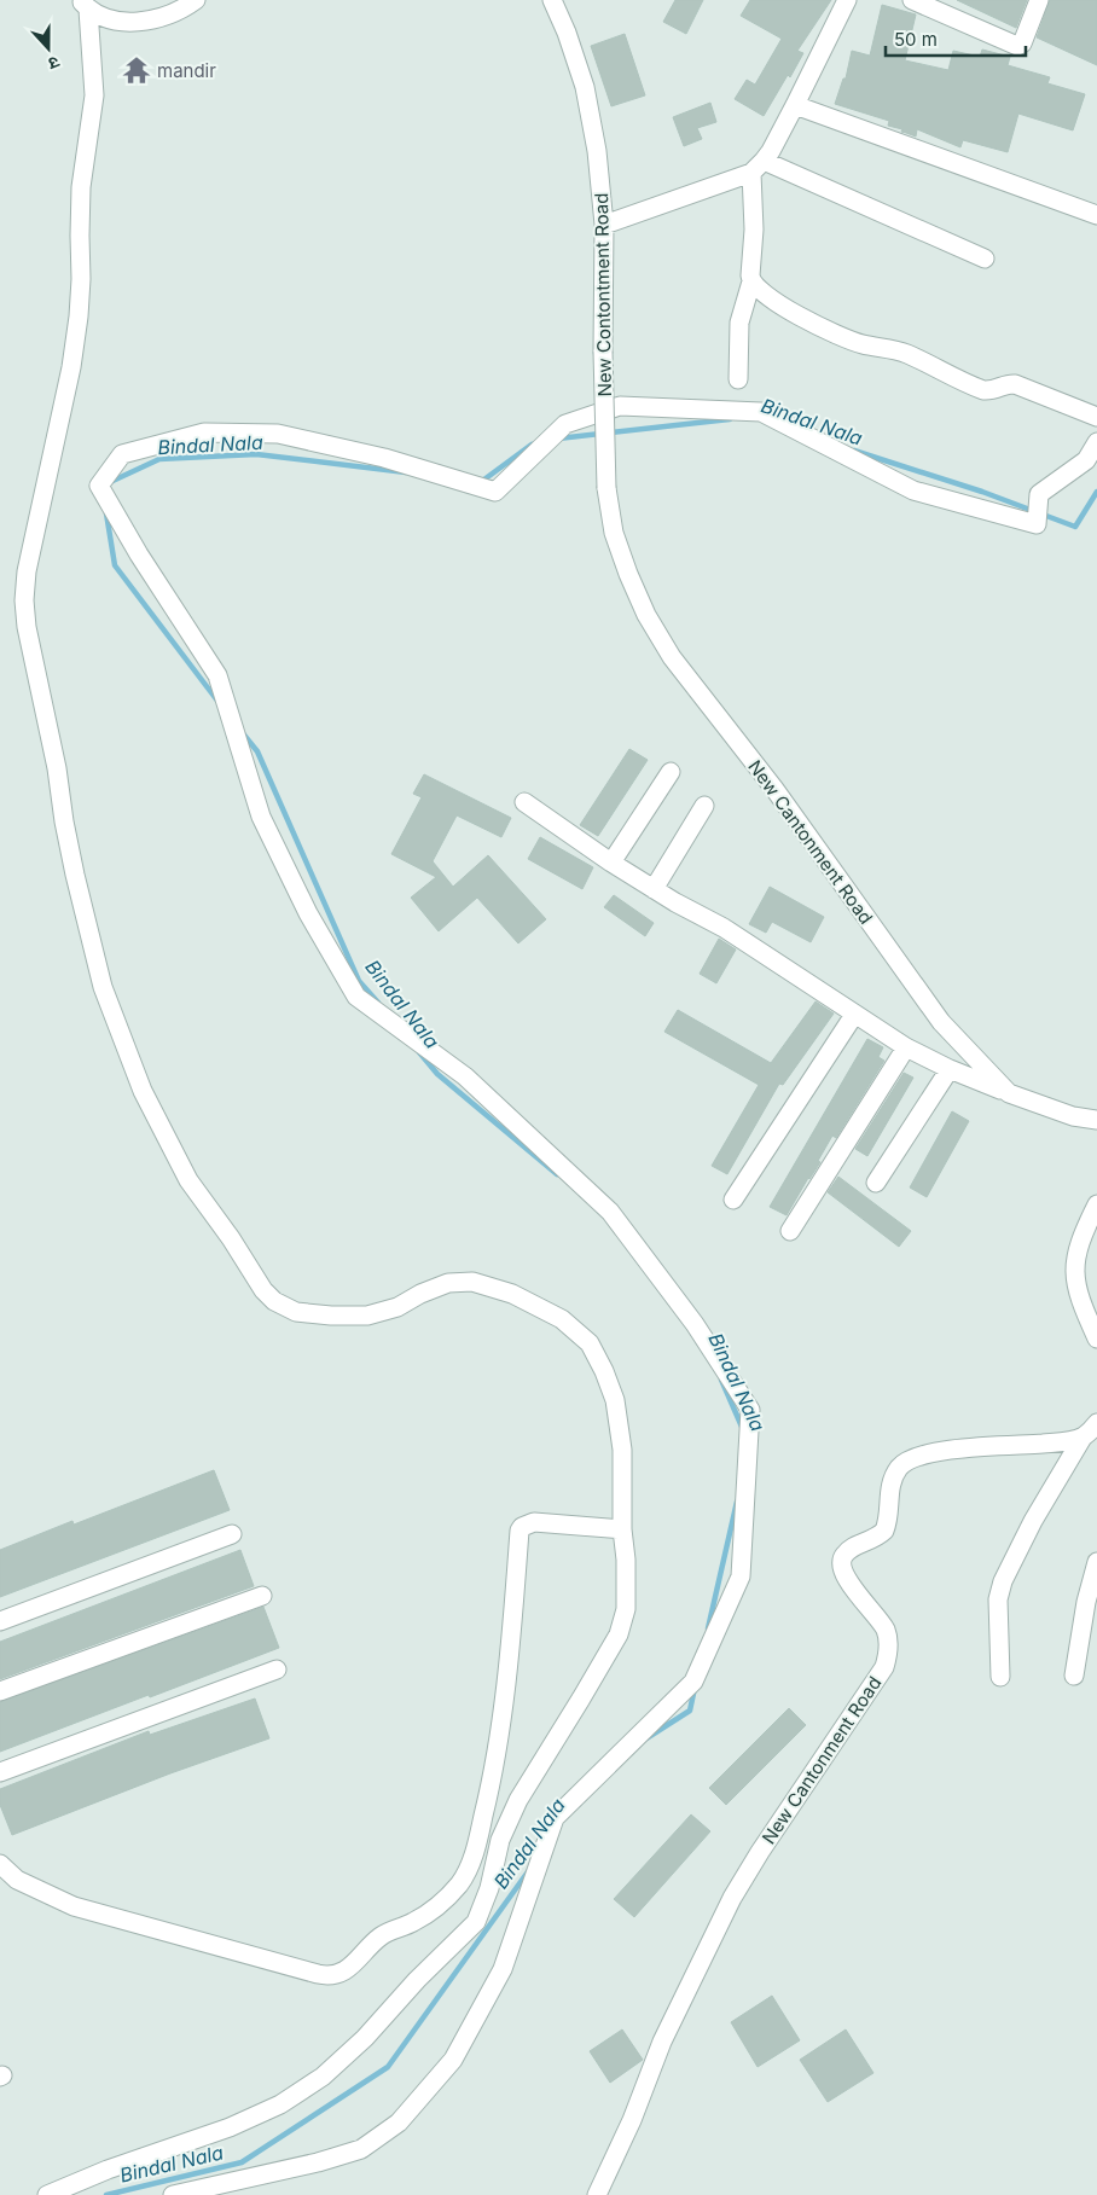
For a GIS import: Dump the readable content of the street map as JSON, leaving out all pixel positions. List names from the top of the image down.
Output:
{
  "streets": {
    "street": ["New Contontment Road", "New Cantonment Road"]
  },
  "crossings": [
    ["New Contontment Road", "New Cantonment Road"]
  ],
  "water": ["Bindal Nala"],
  "places": {
    "temple": ["mandir"]
  },
  "scale_bar": "50 m",
  "north": "bottom"
}
